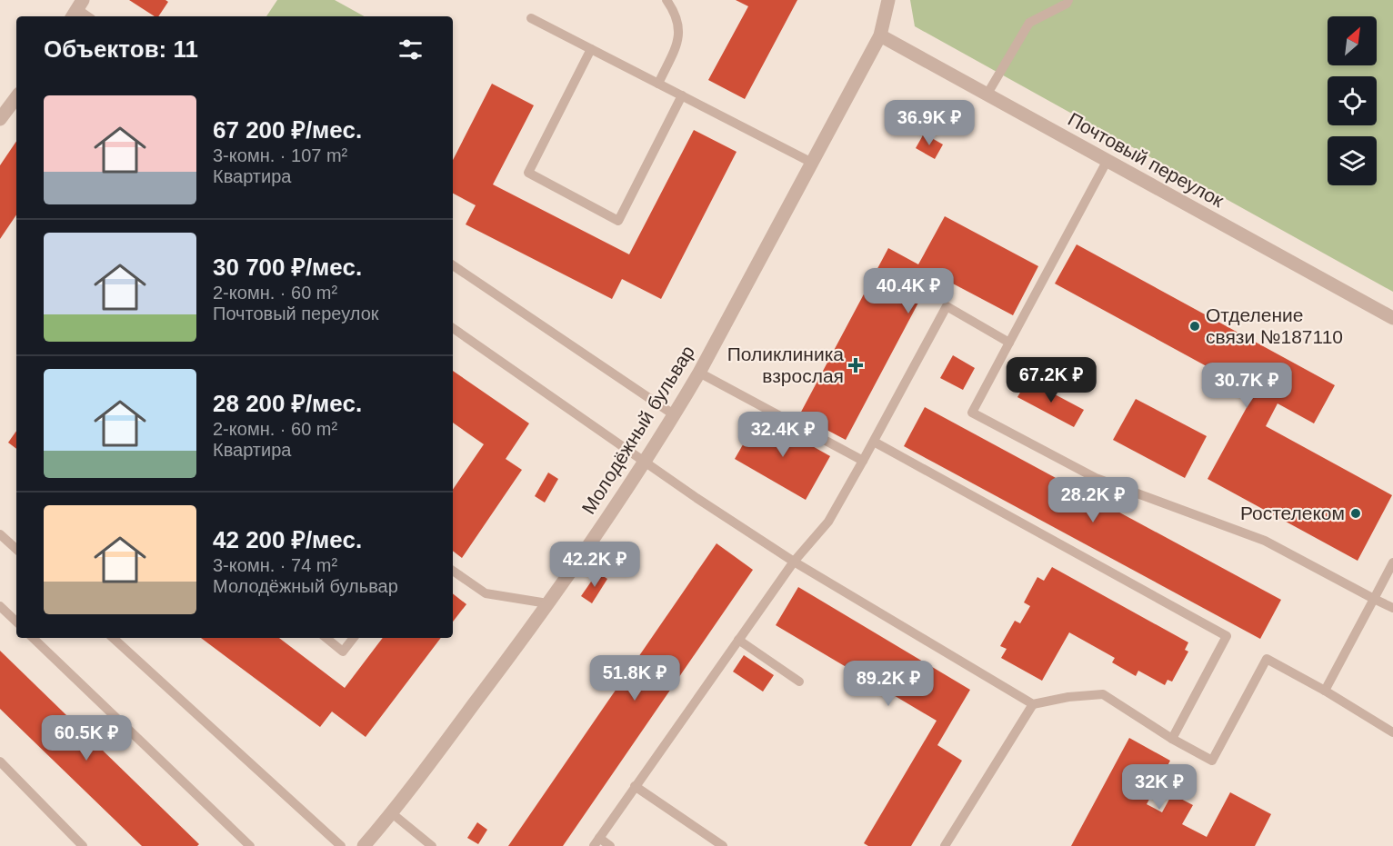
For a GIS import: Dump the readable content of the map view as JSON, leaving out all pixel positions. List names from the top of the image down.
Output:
{
  "streets": {
    "street": ["Почтовый переулок", "Молодёжный бульвар"]
  },
  "crossings": [
    ["Почтовый переулок", "Молодёжный бульвар"]
  ],
  "places": {
    "other": ["Отделение связи №187110", "Ростелеком"],
    "health": ["Поликлиника взрослая"]
  },
  "north": "top right",
  "page": {
    "heading": "Объектов: 11",
    "list": [
      {
        "name": "67 200 ₽/мес.",
        "note": "3-комн. · 107 m² · Квартира"
      },
      {
        "name": "30 700 ₽/мес.",
        "note": "2-комн. · 60 m² · Почтовый переулок"
      },
      {
        "name": "28 200 ₽/мес.",
        "note": "2-комн. · 60 m² · Квартира"
      },
      {
        "name": "42 200 ₽/мес.",
        "note": "3-комн. · 74 m² · Молодёжный бульвар"
      }
    ],
    "price": [
      "36.9K ₽",
      "40.4K ₽",
      "67.2K ₽",
      "30.7K ₽",
      "32.4K ₽",
      "28.2K ₽",
      "42.2K ₽",
      "51.8K ₽",
      "89.2K ₽",
      "60.5K ₽",
      "32K ₽"
    ]
  }
}
